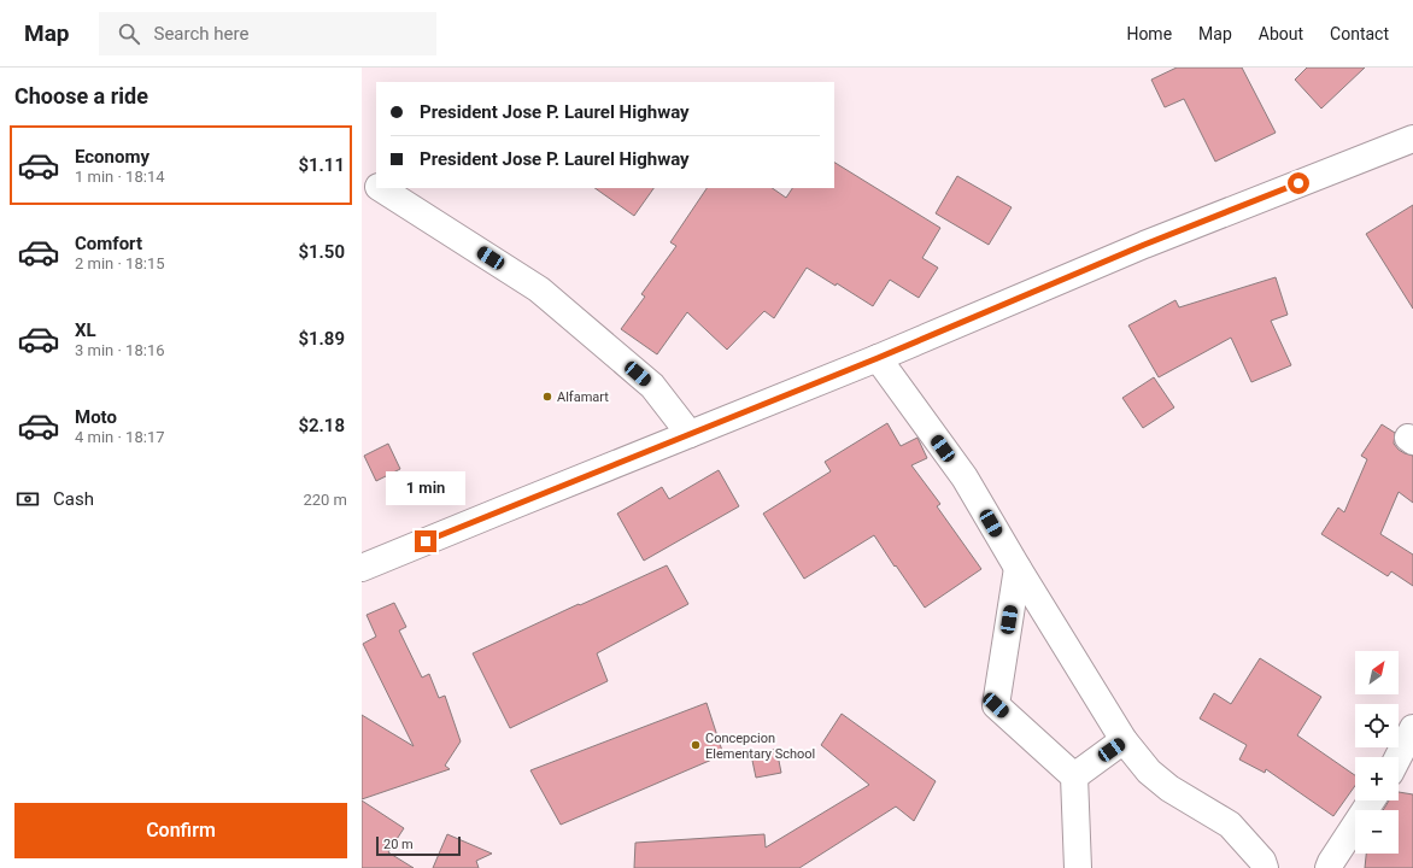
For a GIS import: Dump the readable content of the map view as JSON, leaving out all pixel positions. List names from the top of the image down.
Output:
{
  "places": ["Alfamart", "Concepcion Elementary School"],
  "scale_bar": "20 m",
  "north": "top right",
  "page": {
    "header": "Map",
    "search": "Search here",
    "nav": [
      "Home",
      "Map",
      "About",
      "Contact"
    ],
    "heading": "Choose a ride",
    "banner": ["President Jose P. Laurel Highway", "President Jose P. Laurel Highway"],
    "list": [
      {
        "name": "Economy",
        "note": "1 min · 18:14",
        "value": "$1.11"
      },
      {
        "name": "Comfort",
        "note": "2 min · 18:15",
        "value": "$1.50"
      },
      {
        "name": "XL",
        "note": "3 min · 18:16",
        "value": "$1.89"
      },
      {
        "name": "Moto",
        "note": "4 min · 18:17",
        "value": "$2.18"
      }
    ],
    "bubble": "1 min",
    "pay": ["Cash", "220 m"],
    "map_buttons": ["+", "−"],
    "buttons": "Confirm",
    "scale": "20 m"
  }
}
